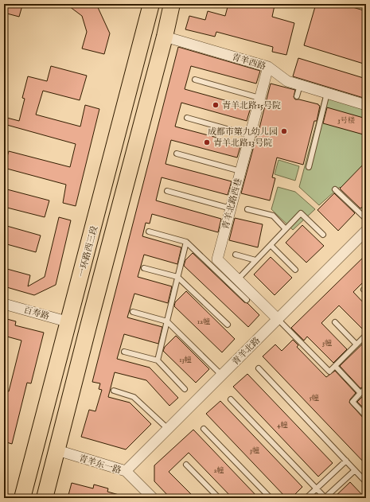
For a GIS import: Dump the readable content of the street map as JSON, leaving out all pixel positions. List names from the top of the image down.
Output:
{
  "streets": {
    "main road": ["一环路西三段"],
    "street": [
      "青羊西路",
      "青羊北路西巷",
      "百寿路",
      "青羊北路",
      "青羊东一路"
    ]
  },
  "crossings": [
    ["青羊西路", "青羊北路西巷"],
    ["青羊北路西巷", "青羊北路"],
    ["一环路西三段", "百寿路"],
    ["青羊北路", "青羊东一路"]
  ],
  "places": ["青羊北路15号院", "成都市第九幼儿园", "青羊北路13号院"],
  "house_numbers": [
    "3号楼",
    "12幢",
    "3幢",
    "13幢",
    "5幢",
    "4幢",
    "3幢",
    "2幢"
  ]
}
